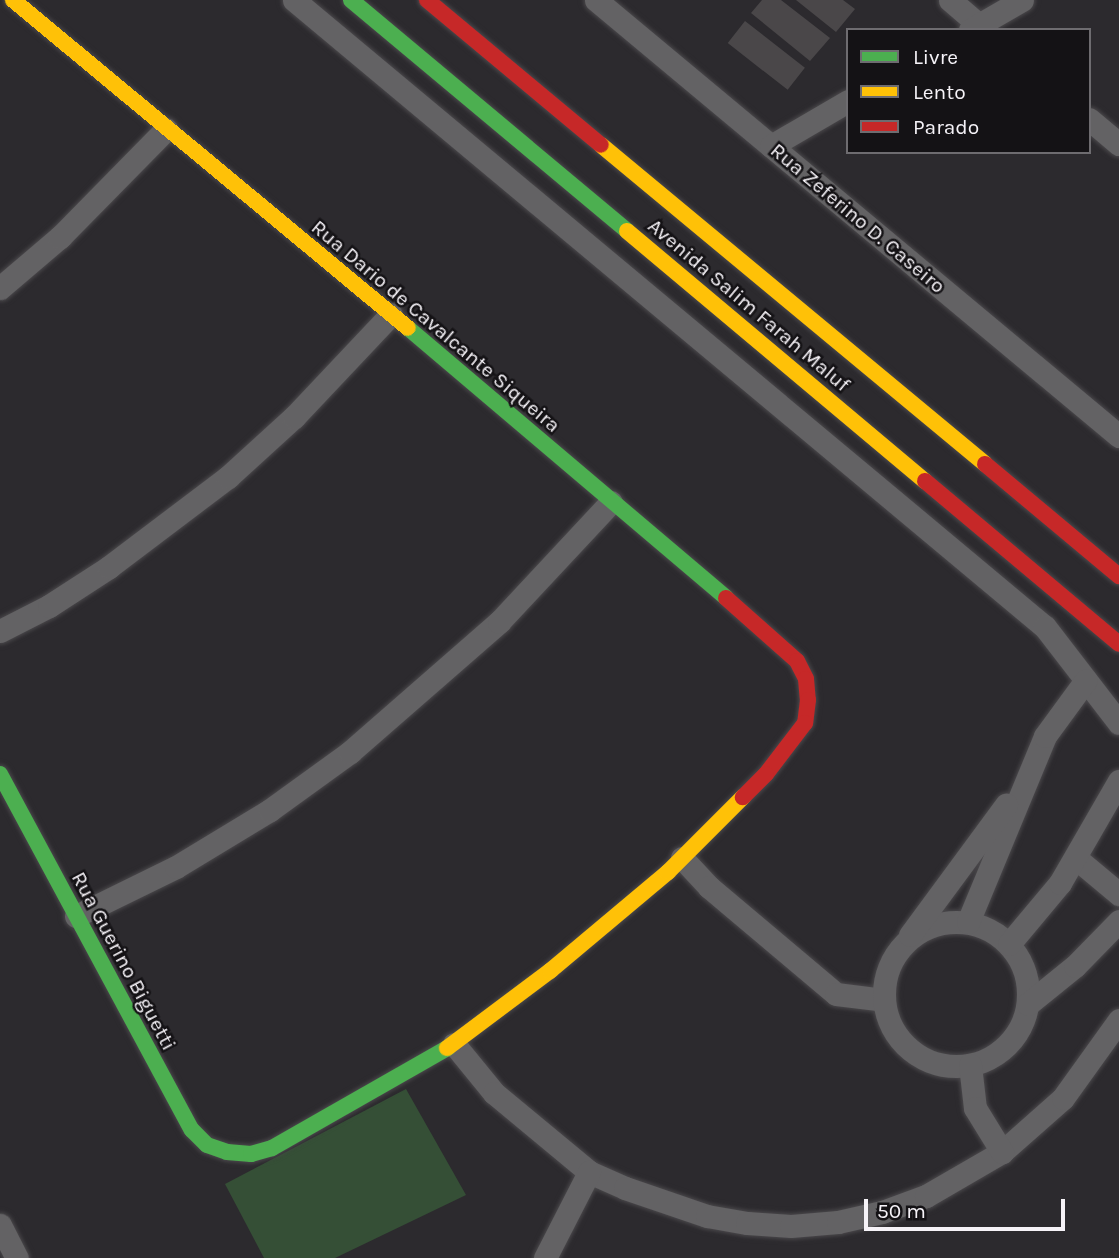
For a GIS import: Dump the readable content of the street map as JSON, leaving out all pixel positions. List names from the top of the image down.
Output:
{
  "streets": {
    "street": [
      "Rua Zeferino D. Caseiro",
      "Avenida Salim Farah Maluf",
      "Rua Dario de Cavalcante Siqueira",
      "Rua Guerino Biguetti"
    ]
  },
  "legend": ["Livre", "Lento", "Parado"],
  "scale_bar": "50 m"
}
